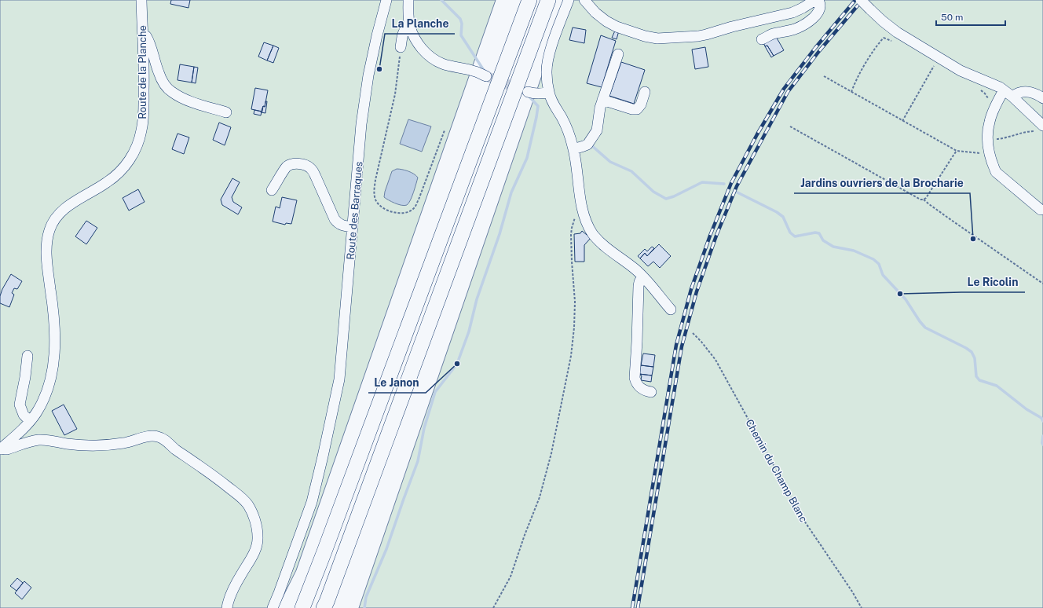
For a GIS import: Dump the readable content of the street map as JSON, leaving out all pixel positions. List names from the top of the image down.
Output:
{
  "streets": {
    "street": ["Route de la Planche", "Route des Barraques"],
    "path": ["Chemin du Champ Blanc"]
  },
  "places": [
    "La Planche",
    "Jardins ouvriers de la Brocharie",
    "Le Ricolin",
    "Le Janon"
  ],
  "scale_bar": "50 m"
}
